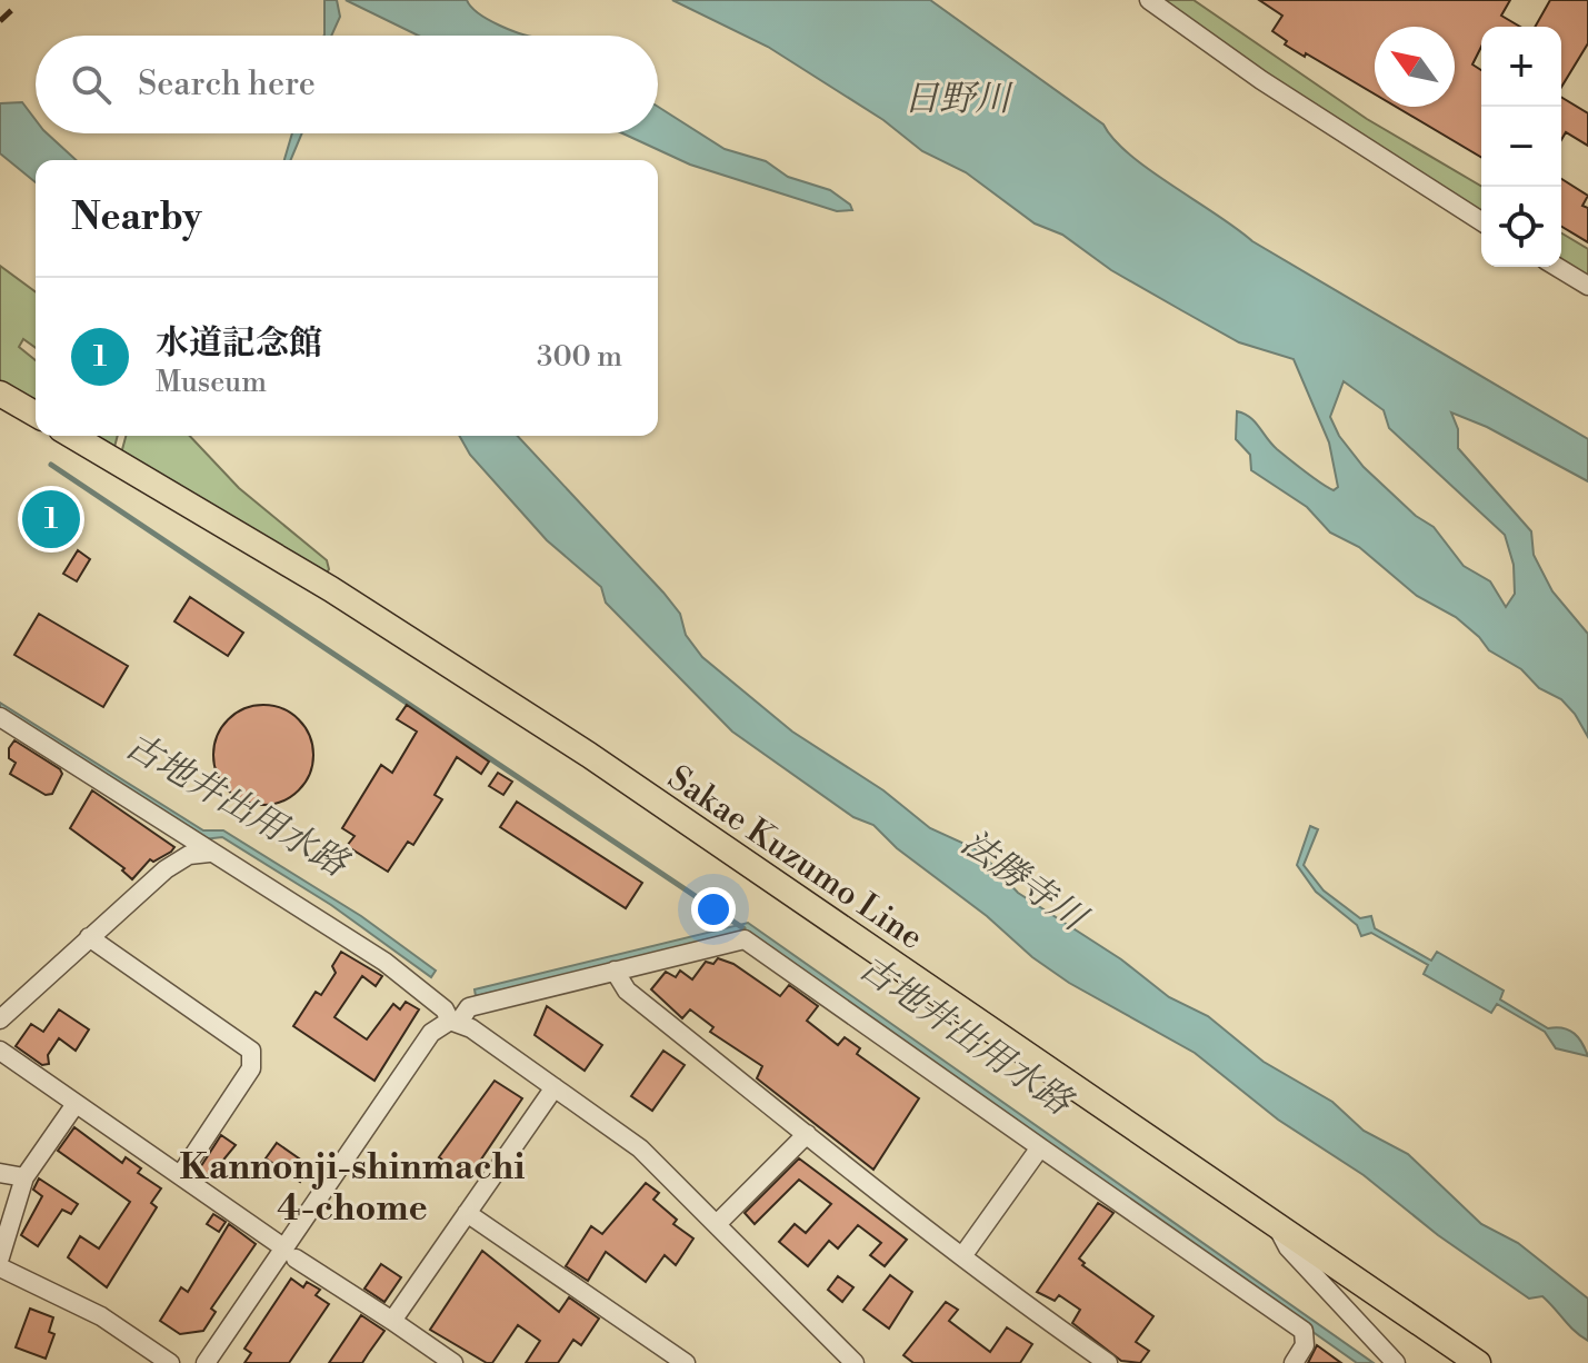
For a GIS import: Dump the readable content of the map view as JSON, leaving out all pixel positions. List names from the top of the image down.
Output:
{
  "streets": {
    "main road": ["Sakae Kuzumo Line"]
  },
  "districts": ["Kannonji-shinmachi 4-chome"],
  "water": ["日野川", "古地井出用水路", "法勝寺川"],
  "north": "top left",
  "page": {
    "map_buttons": ["+", "−"],
    "search": "Search here",
    "heading": "Nearby",
    "list": [
      {
        "mark": "1",
        "name": "水道記念館",
        "note": "Museum",
        "value": "300 m"
      }
    ],
    "pins": "1"
  }
}
